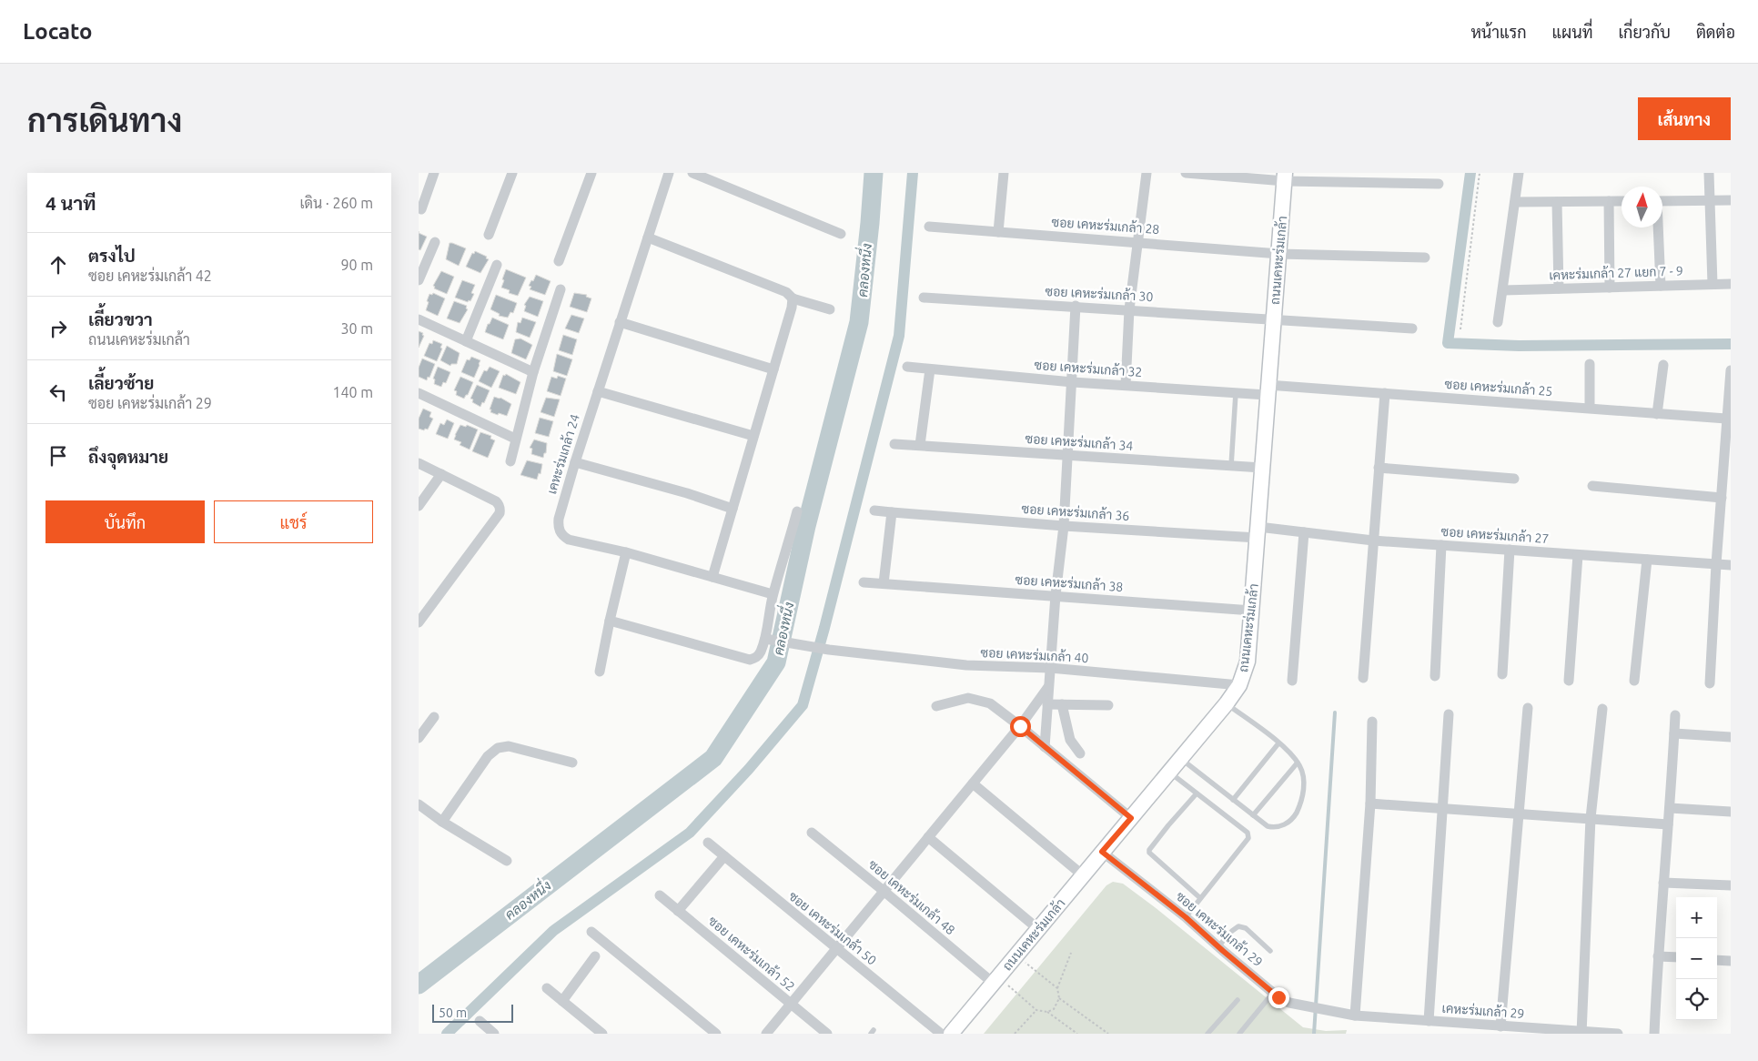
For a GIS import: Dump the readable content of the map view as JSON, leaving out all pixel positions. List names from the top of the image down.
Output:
{
  "streets": {
    "street": [
      "ซอย เคหะร่มเกล้า 28",
      "ถนนเคหะร่มเกล้า",
      "เคหะร่มเกล้า 27 แยก 7 - 9",
      "ซอย เคหะร่มเกล้า 30",
      "ซอย เคหะร่มเกล้า 32",
      "ซอย เคหะร่มเกล้า 25",
      "ซอย เคหะร่มเกล้า 34",
      "เคหะร่มเกล้า 24",
      "ซอย เคหะร่มเกล้า 36",
      "ซอย เคหะร่มเกล้า 27",
      "ซอย เคหะร่มเกล้า 38",
      "ซอย เคหะร่มเกล้า 40",
      "ซอย เคหะร่มเกล้า 48",
      "ซอย เคหะร่มเกล้า 50",
      "ซอย เคหะร่มเกล้า 29",
      "ซอย เคหะร่มเกล้า 52",
      "เคหะร่มเกล้า 29"
    ]
  },
  "crossings": [
    ["ซอย เคหะร่มเกล้า 28", "ถนนเคหะร่มเกล้า"],
    ["ถนนเคหะร่มเกล้า", "ซอย เคหะร่มเกล้า 30"],
    ["ถนนเคหะร่มเกล้า", "ซอย เคหะร่มเกล้า 32"],
    ["ถนนเคหะร่มเกล้า", "ซอย เคหะร่มเกล้า 25"],
    ["ถนนเคหะร่มเกล้า", "ซอย เคหะร่มเกล้า 34"],
    ["ถนนเคหะร่มเกล้า", "ซอย เคหะร่มเกล้า 36"],
    ["ถนนเคหะร่มเกล้า", "ซอย เคหะร่มเกล้า 27"],
    ["ถนนเคหะร่มเกล้า", "ซอย เคหะร่มเกล้า 38"],
    ["ถนนเคหะร่มเกล้า", "ซอย เคหะร่มเกล้า 40"],
    ["ถนนเคหะร่มเกล้า", "ซอย เคหะร่มเกล้า 48"],
    ["ถนนเคหะร่มเกล้า", "ซอย เคหะร่มเกล้า 29"],
    ["ซอย เคหะร่มเกล้า 32", "ซอย เคหะร่มเกล้า 25"],
    ["ซอย เคหะร่มเกล้า 36", "ซอย เคหะร่มเกล้า 27"],
    ["ซอย เคหะร่มเกล้า 29", "เคหะร่มเกล้า 29"]
  ],
  "water": ["คลองหนึ่ง"],
  "scale_bar": "50 m",
  "north": "top",
  "page": {
    "header": "Locato",
    "nav": [
      "หน้าแรก",
      "แผนที่",
      "เกี่ยวกับ",
      "ติดต่อ"
    ],
    "buttons": [
      "เส้นทาง",
      ["บันทึก", "แชร์"]
    ],
    "title": "การเดินทาง",
    "heading": ["4 นาที", "เดิน · 260 m"],
    "list": [
      ["ตรงไป", "ซอย เคหะร่มเกล้า 42", "90 m"],
      ["เลี้ยวขวา", "ถนนเคหะร่มเกล้า", "30 m"],
      ["เลี้ยวซ้าย", "ซอย เคหะร่มเกล้า 29", "140 m"],
      "ถึงจุดหมาย"
    ],
    "map_buttons": ["+", "−"],
    "scale": "50 m"
  }
}
